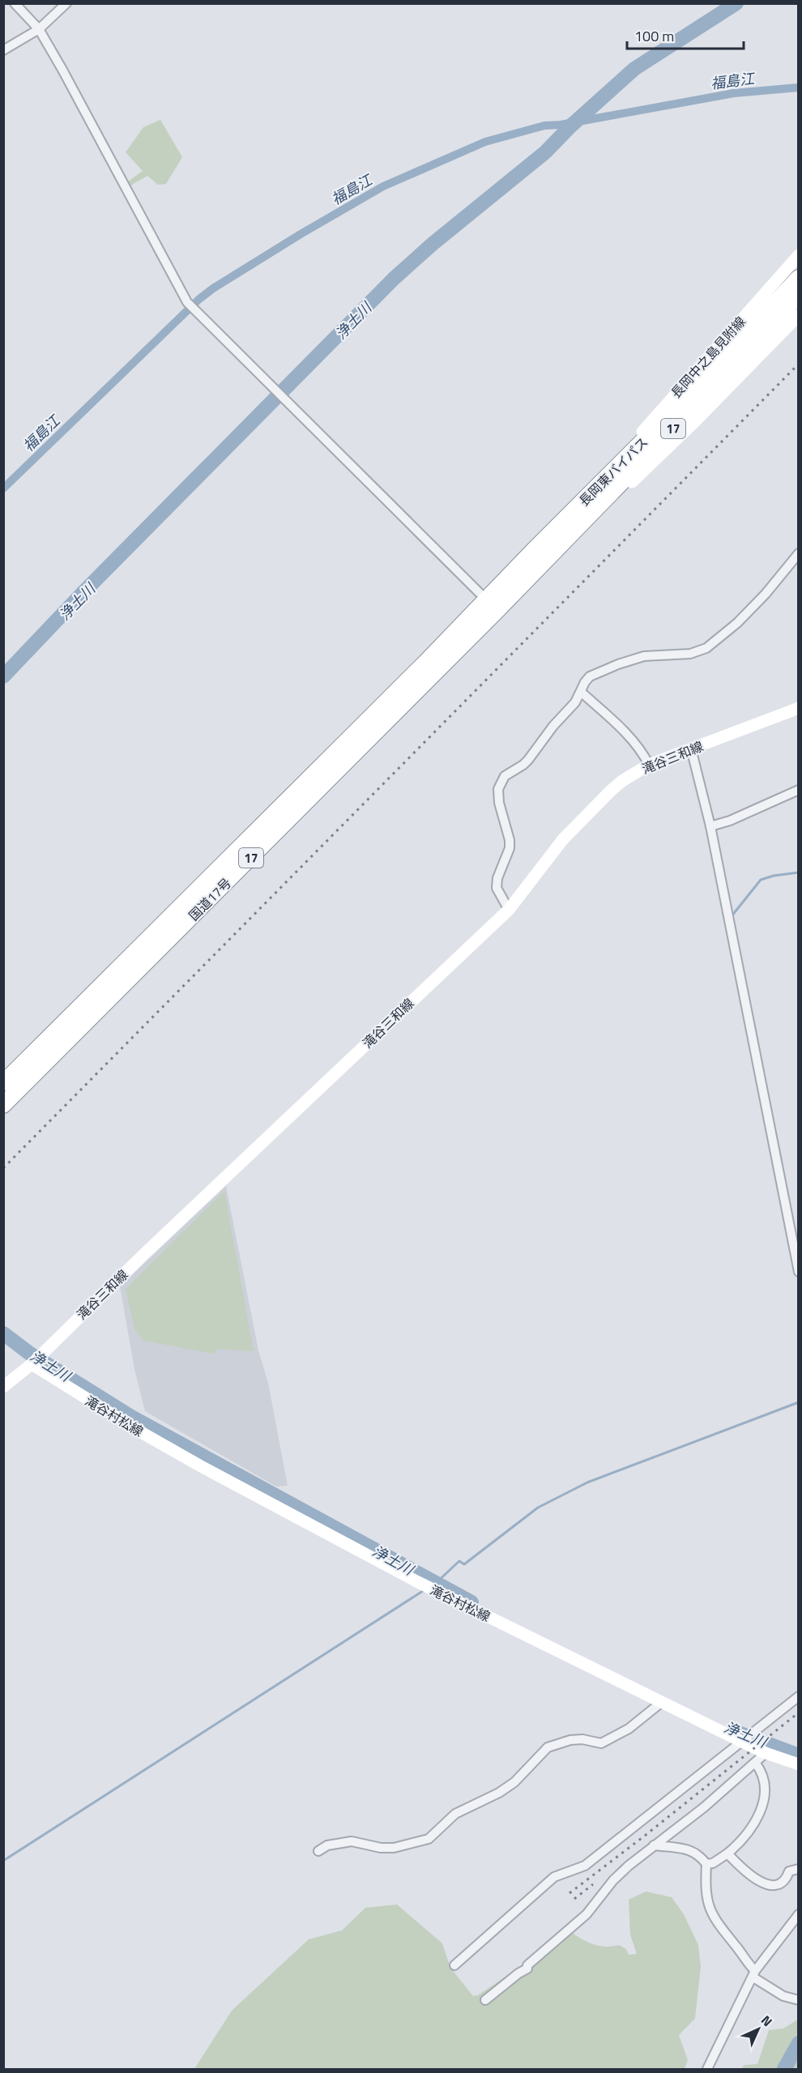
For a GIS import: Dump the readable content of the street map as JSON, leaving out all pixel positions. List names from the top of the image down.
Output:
{
  "streets": {
    "highway": ["17", "長岡東バイパス", "国道17号"],
    "main road": ["長岡中之島見附線", "滝谷三和線", "滝谷村松線"]
  },
  "crossings": [
    ["長岡中之島見附線", "長岡東バイパス"],
    ["長岡東バイパス", "国道17号"],
    ["滝谷三和線", "滝谷村松線"]
  ],
  "water": ["福島江", "浄土川"],
  "scale_bar": "100 m",
  "north": "top right"
}
